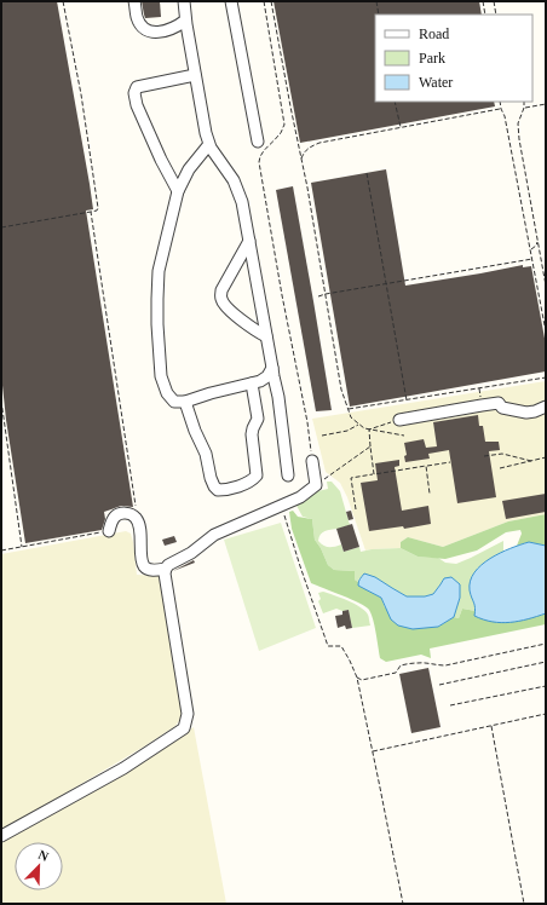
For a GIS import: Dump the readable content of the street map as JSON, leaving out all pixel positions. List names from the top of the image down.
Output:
{
  "legend": ["Road", "Park", "Water"],
  "north": "top right"
}
